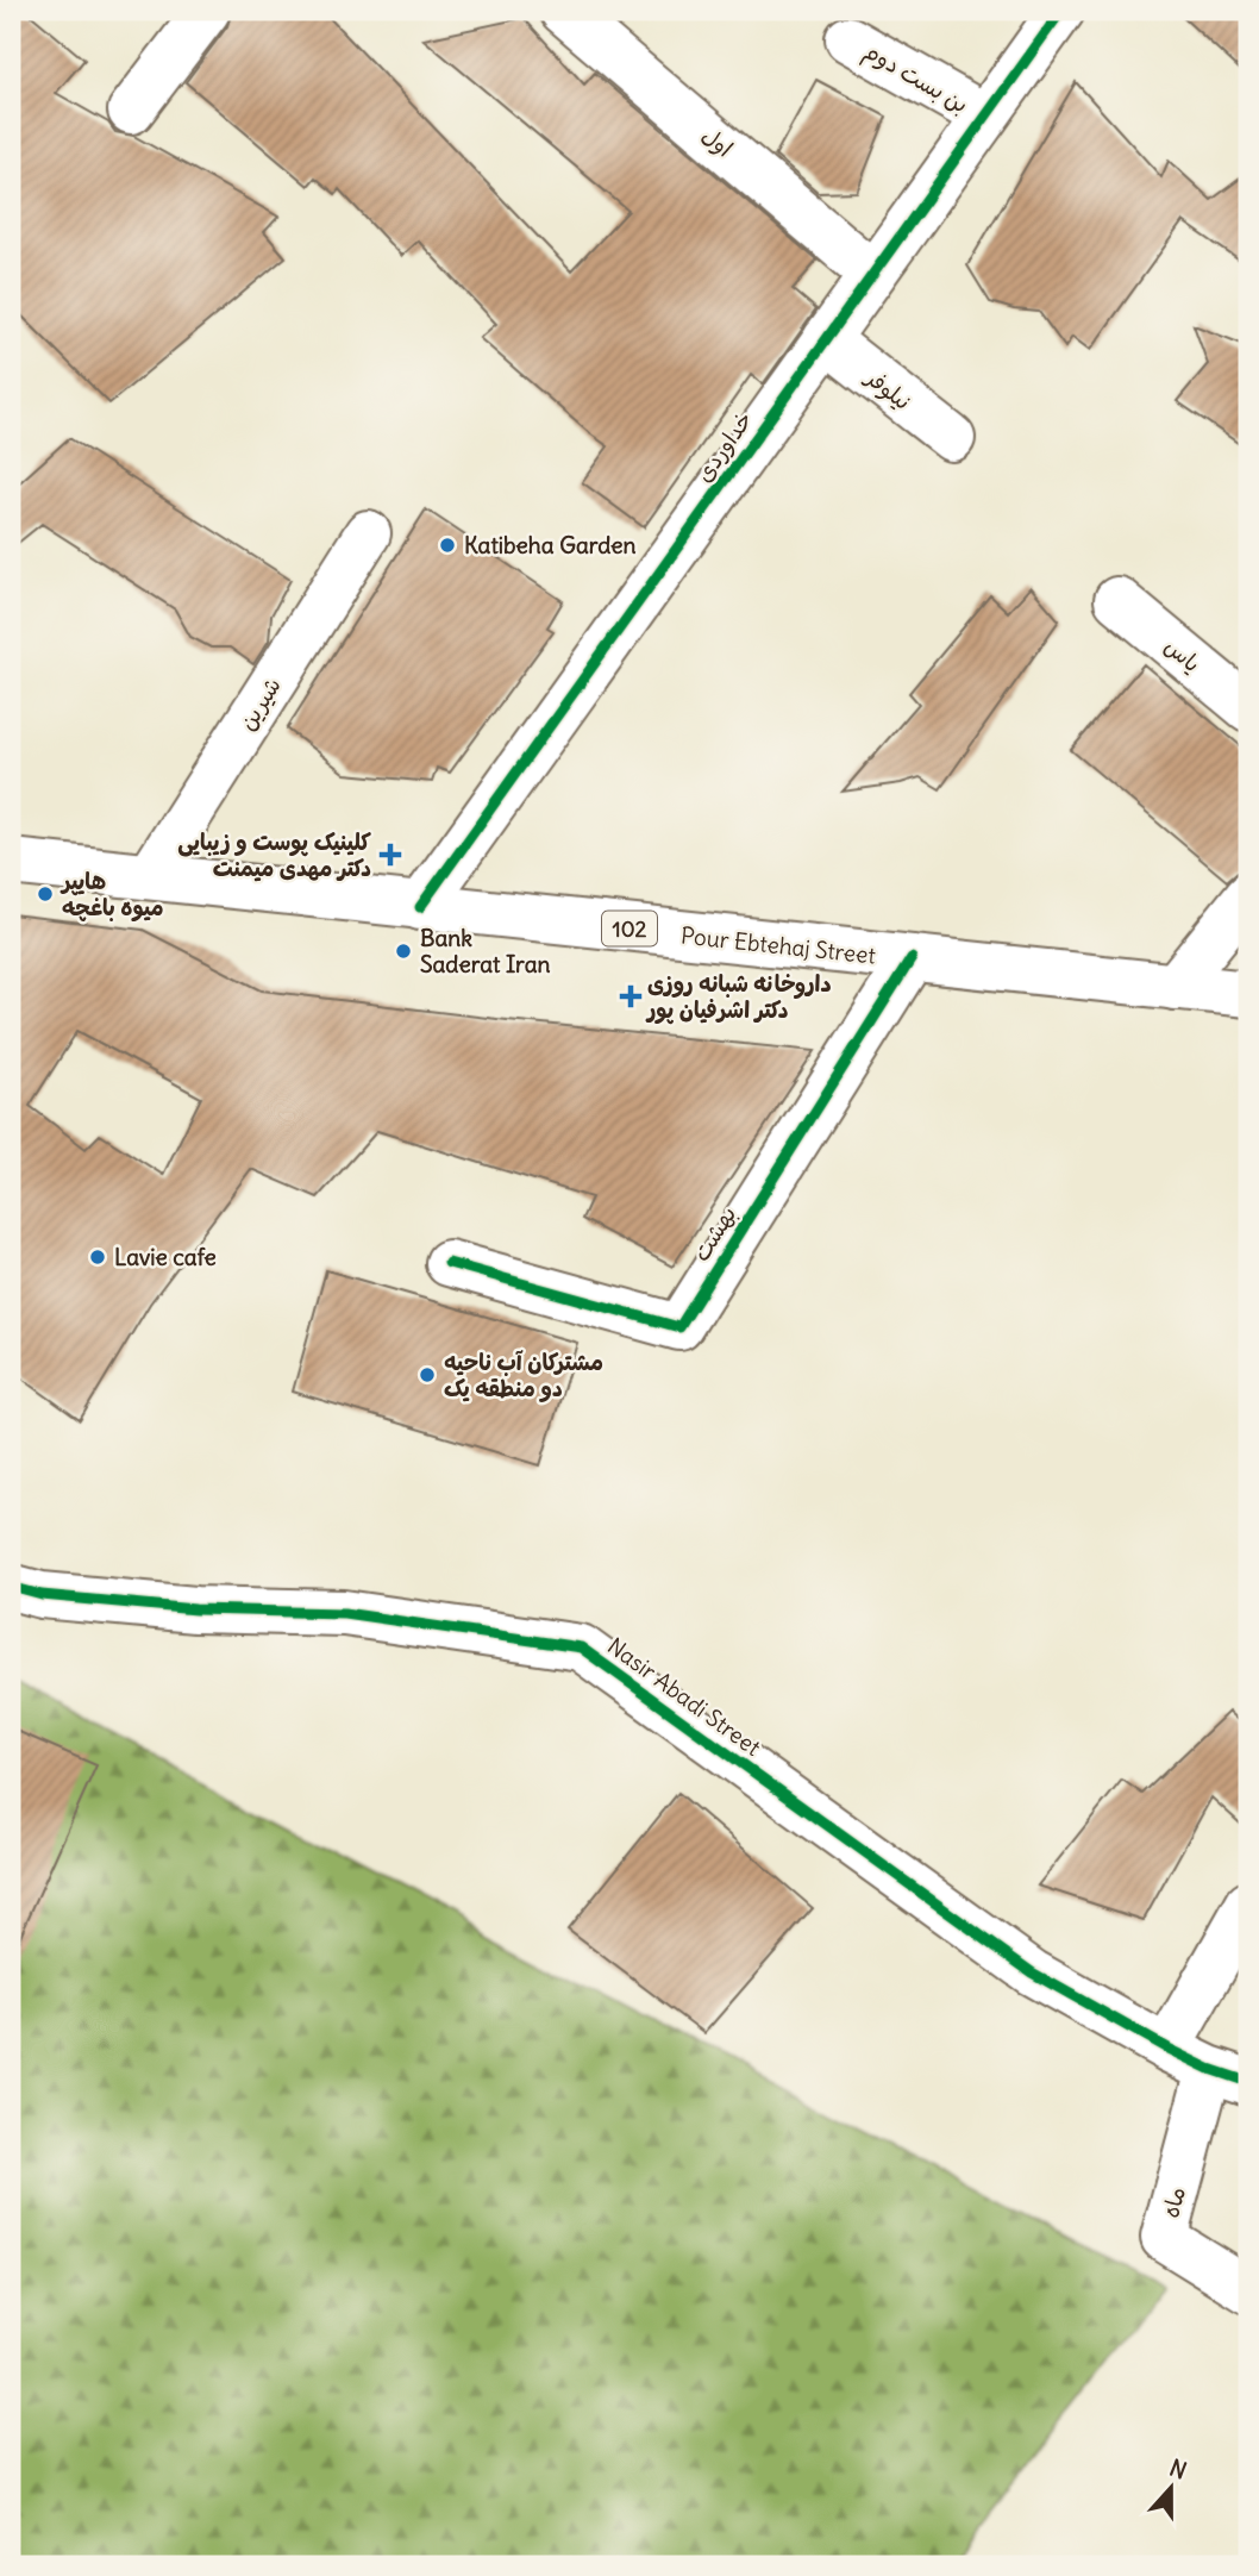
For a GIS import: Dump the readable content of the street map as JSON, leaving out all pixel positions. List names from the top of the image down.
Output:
{
  "streets": {
    "street": [
      "بن بست دوم",
      "اول",
      "نیلوفر",
      "خداوردی",
      "یاس",
      "شیرین",
      "102",
      "Pour Ebtehaj Street",
      "بهشت",
      "Nasir Abadi Street",
      "ماه"
    ]
  },
  "crossings": [
    ["بن بست دوم", "خداوردی"],
    ["اول", "خداوردی"],
    ["نیلوفر", "خداوردی"],
    ["خداوردی", "Pour Ebtehaj Street"],
    ["شیرین", "Pour Ebtehaj Street"],
    ["Pour Ebtehaj Street", "بهشت"],
    ["Nasir Abadi Street", "ماه"]
  ],
  "places": {
    "other": [
      "Katibeha Garden",
      "هایپر میوه باغچه",
      "Bank Saderat Iran",
      "Lavie cafe",
      "مشترکان آب ناحیه دو منطقه یک"
    ],
    "health": ["کلینیک پوست و زیبایی دکتر مهدی میمنت", "داروخانه شبانه روزی دکتر اشرفیان پور"]
  },
  "north": "top"
}
